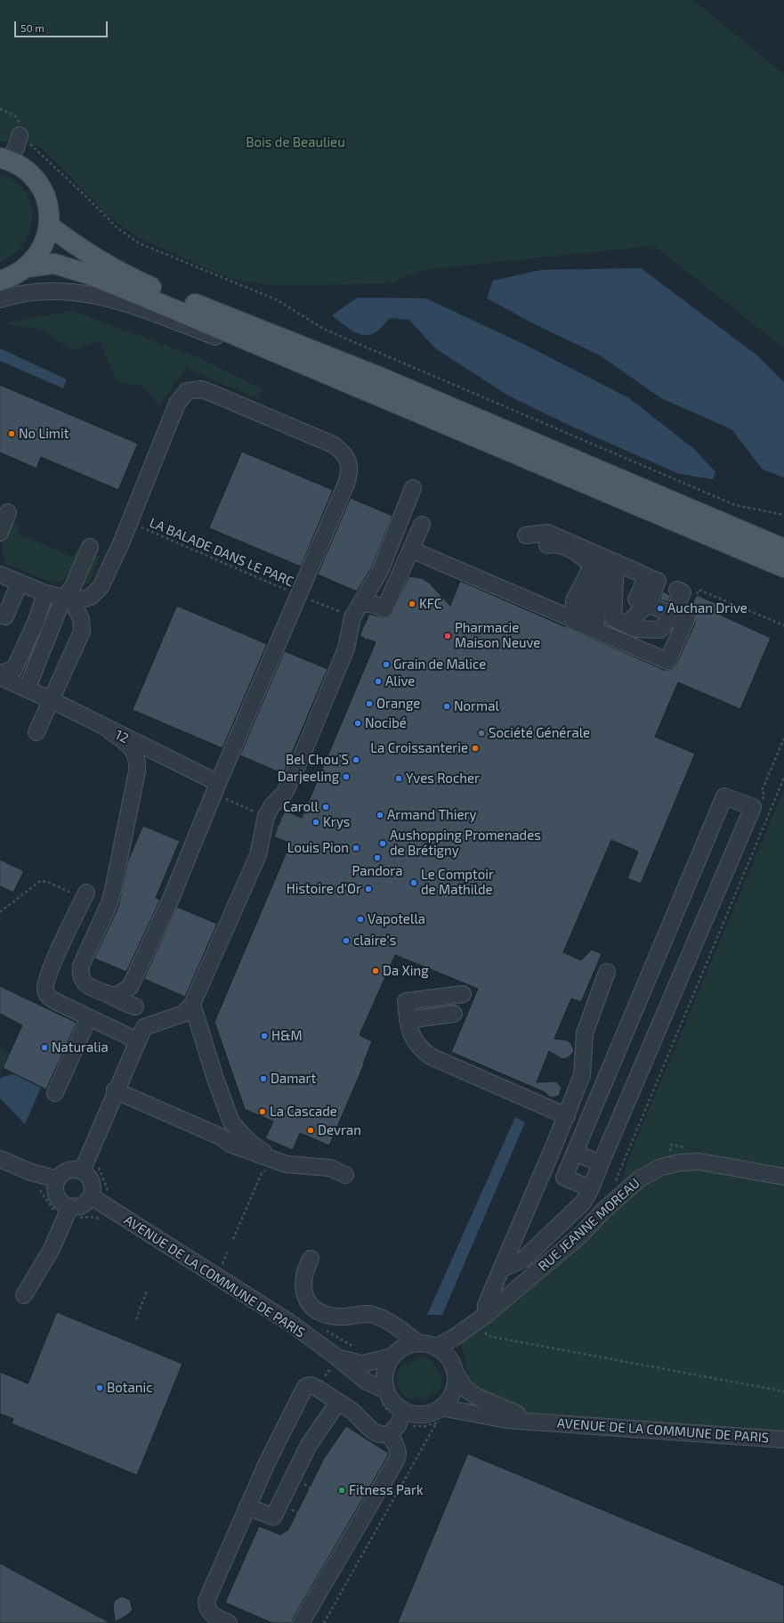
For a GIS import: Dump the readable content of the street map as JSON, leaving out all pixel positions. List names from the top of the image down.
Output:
{
  "streets": {
    "street": ["12", "RUE JEANNE MOREAU", "AVENUE DE LA COMMUNE DE PARIS"],
    "path": ["LA BALADE DANS LE PARC"]
  },
  "crossings": [
    ["RUE JEANNE MOREAU", "AVENUE DE LA COMMUNE DE PARIS"]
  ],
  "parks": ["Bois de Beaulieu"],
  "places": [
    "No Limit",
    "KFC",
    "Auchan Drive",
    "Pharmacie Maison Neuve",
    "Grain de Malice",
    "Alive",
    "Orange",
    "Normal",
    "Nocibé",
    "Société Générale",
    "La Croissanterie",
    "Bel Chou'S",
    "Darjeeling",
    "Yves Rocher",
    "Caroll",
    "Armand Thiery",
    "Krys",
    "Aushopping Promenades de Brétigny",
    "Louis Pion",
    "Pandora",
    "Le Comptoir de Mathilde",
    "Histoire d'Or",
    "Vapotella",
    "claire's",
    "Da Xing",
    "H&M",
    "Naturalia",
    "Damart",
    "La Cascade",
    "Devran",
    "Botanic",
    "Fitness Park"
  ],
  "scale_bar": "50 m"
}
